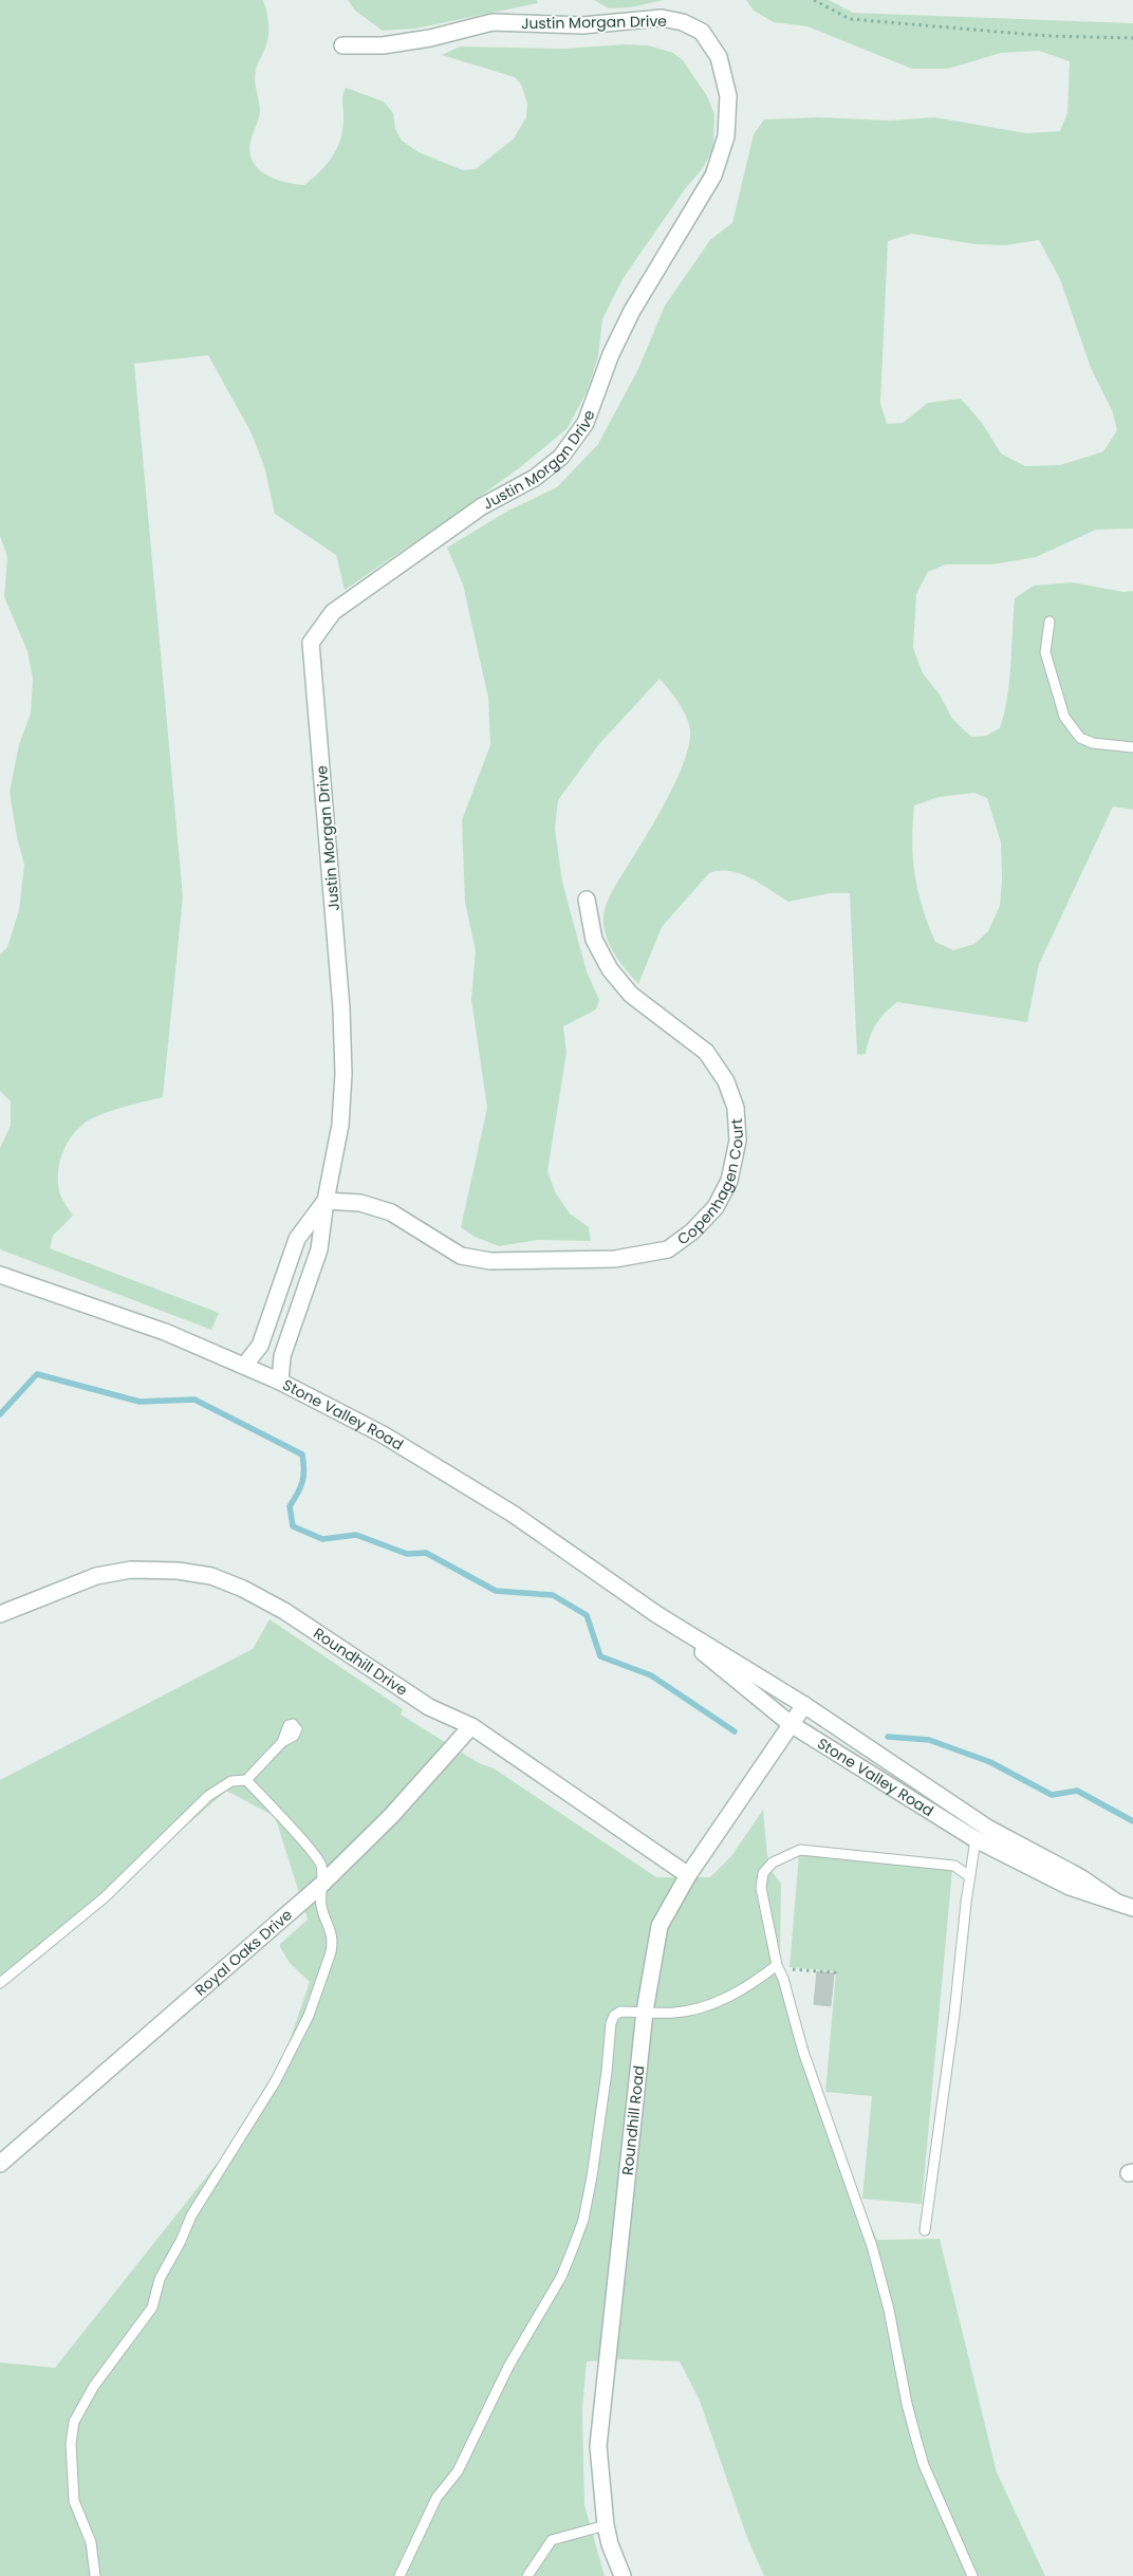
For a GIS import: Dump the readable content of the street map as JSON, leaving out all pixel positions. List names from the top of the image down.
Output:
{
  "streets": {
    "street": [
      "Justin Morgan Drive",
      "Copenhagen Court",
      "Stone Valley Road",
      "Roundhill Drive",
      "Royal Oaks Drive",
      "Roundhill Road"
    ]
  },
  "crossings": [
    ["Justin Morgan Drive", "Copenhagen Court"],
    ["Justin Morgan Drive", "Stone Valley Road"],
    ["Stone Valley Road", "Roundhill Road"],
    ["Roundhill Drive", "Royal Oaks Drive"],
    ["Roundhill Drive", "Roundhill Road"]
  ]
}
